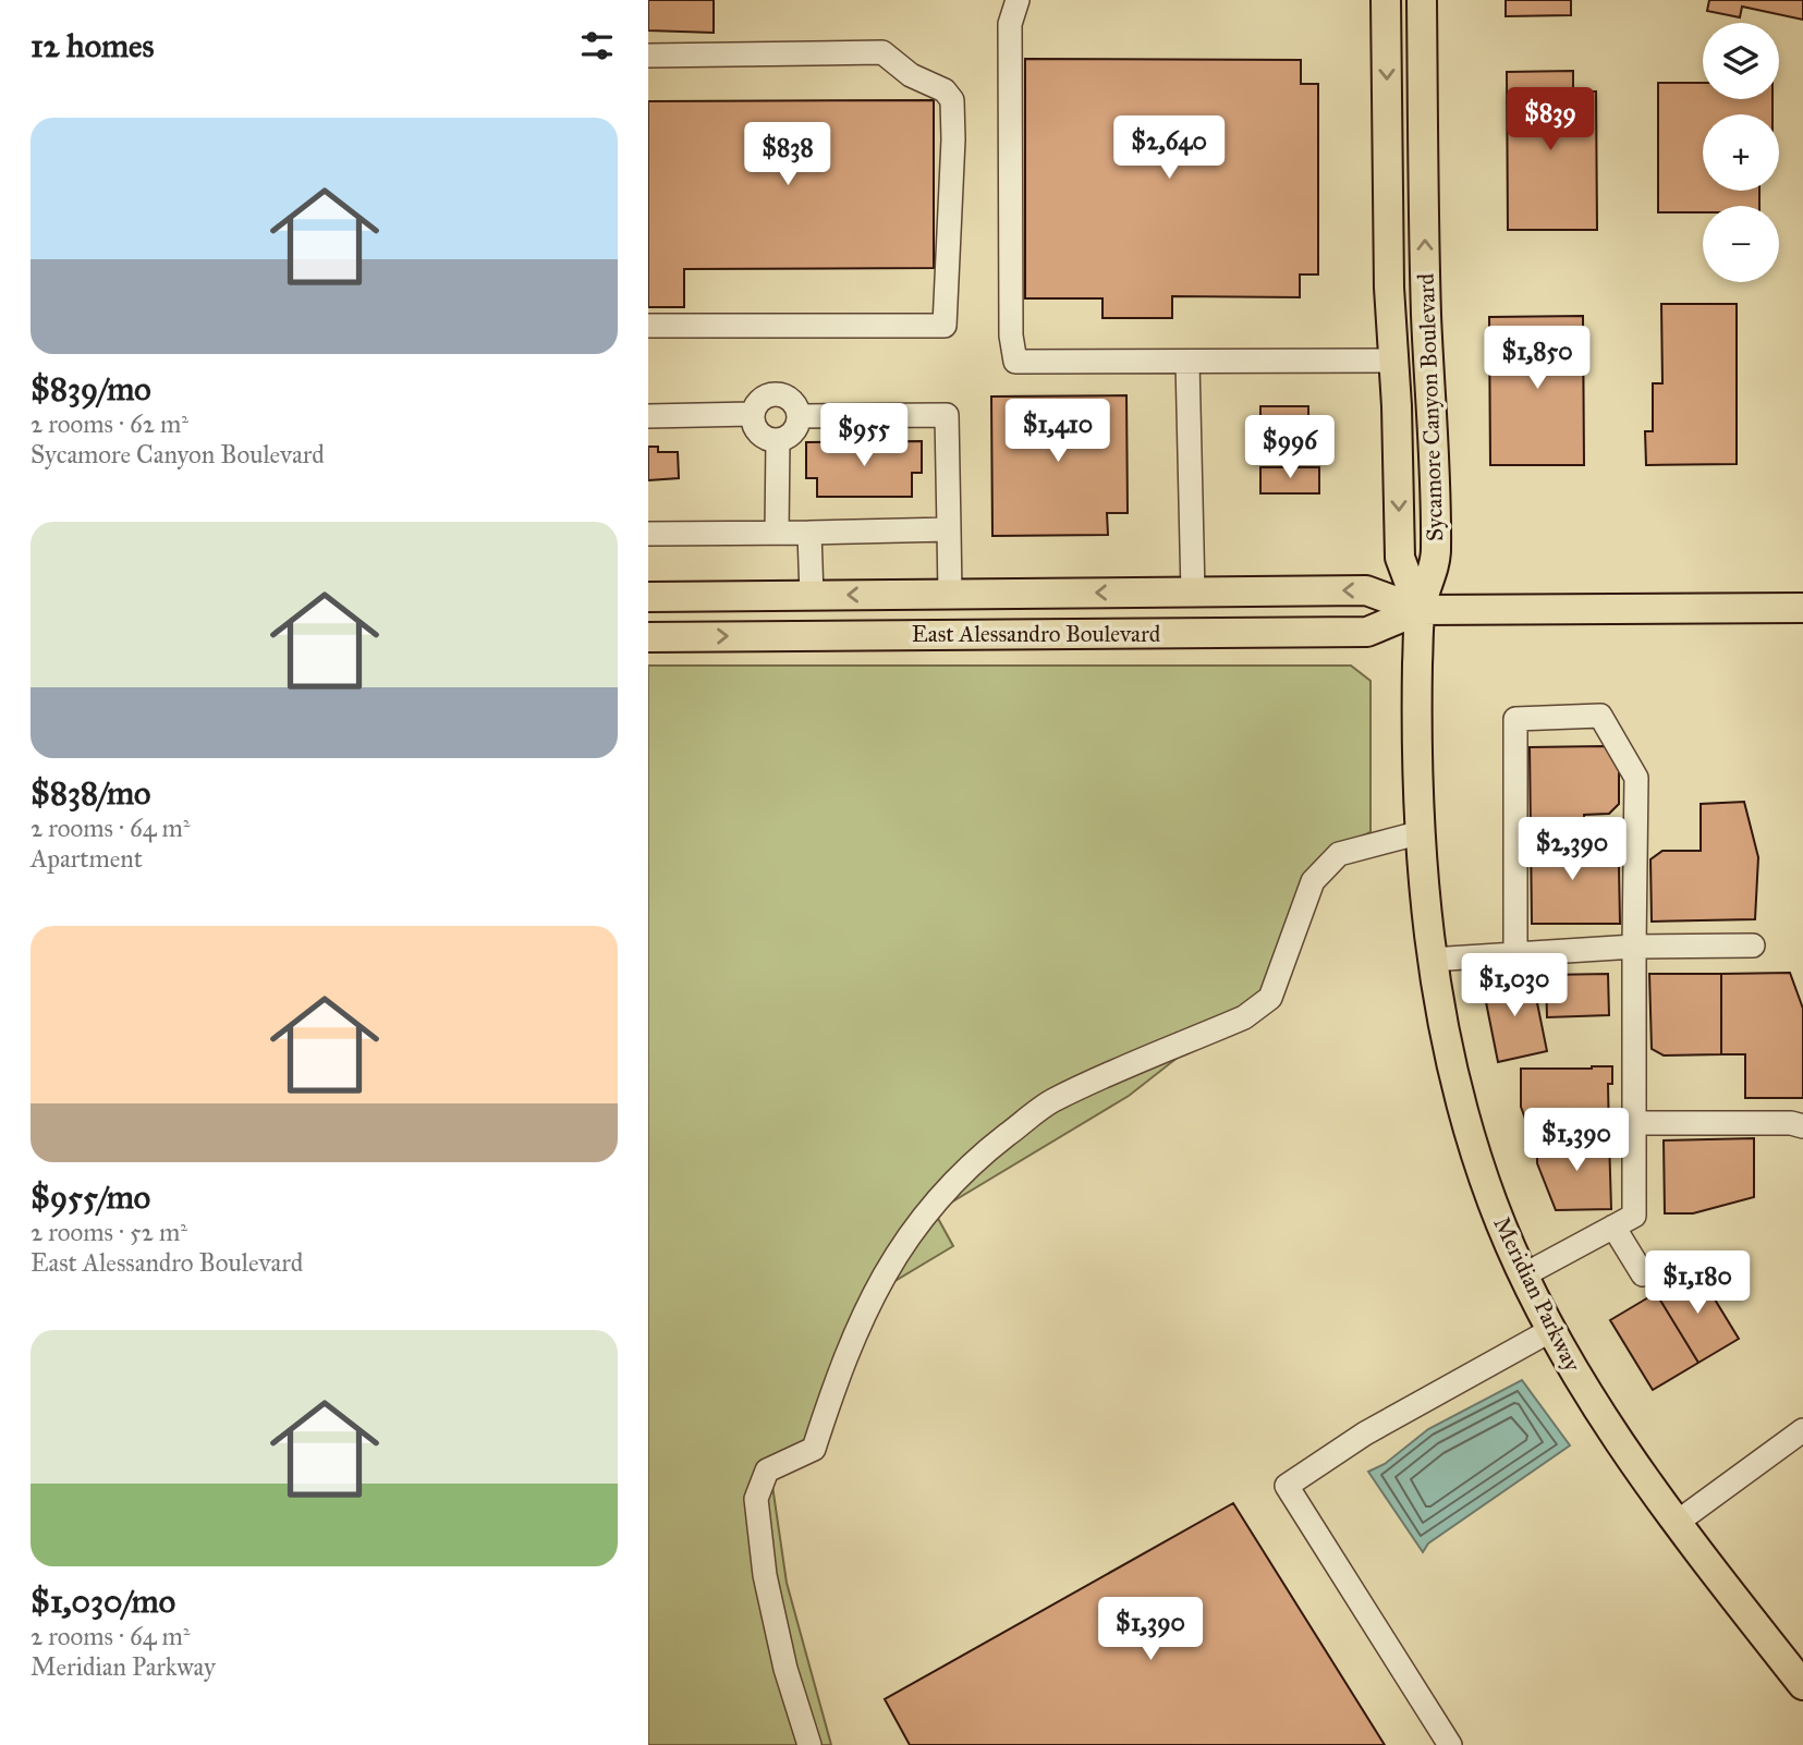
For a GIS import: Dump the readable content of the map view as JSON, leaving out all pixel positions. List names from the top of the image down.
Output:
{
  "streets": {
    "main road": ["Sycamore Canyon Boulevard", "East Alessandro Boulevard", "Meridian Parkway"]
  },
  "crossings": [
    ["Sycamore Canyon Boulevard", "East Alessandro Boulevard"],
    ["Sycamore Canyon Boulevard", "Meridian Parkway"],
    ["East Alessandro Boulevard", "Meridian Parkway"]
  ],
  "page": {
    "heading": "12 homes",
    "map_buttons": ["+", "−"],
    "price": [
      "$839",
      "$2,640",
      "$838",
      "$1,850",
      "$1,410",
      "$955",
      "$996",
      "$2,390",
      "$1,030",
      "$1,390",
      "$1,180",
      "$1,390"
    ],
    "list": [
      {
        "name": "$839/mo",
        "note": "2 rooms · 62 m² · Sycamore Canyon Boulevard"
      },
      {
        "name": "$838/mo",
        "note": "2 rooms · 64 m² · Apartment"
      },
      {
        "name": "$955/mo",
        "note": "2 rooms · 52 m² · East Alessandro Boulevard"
      },
      {
        "name": "$1,030/mo",
        "note": "2 rooms · 64 m² · Meridian Parkway"
      }
    ]
  }
}
